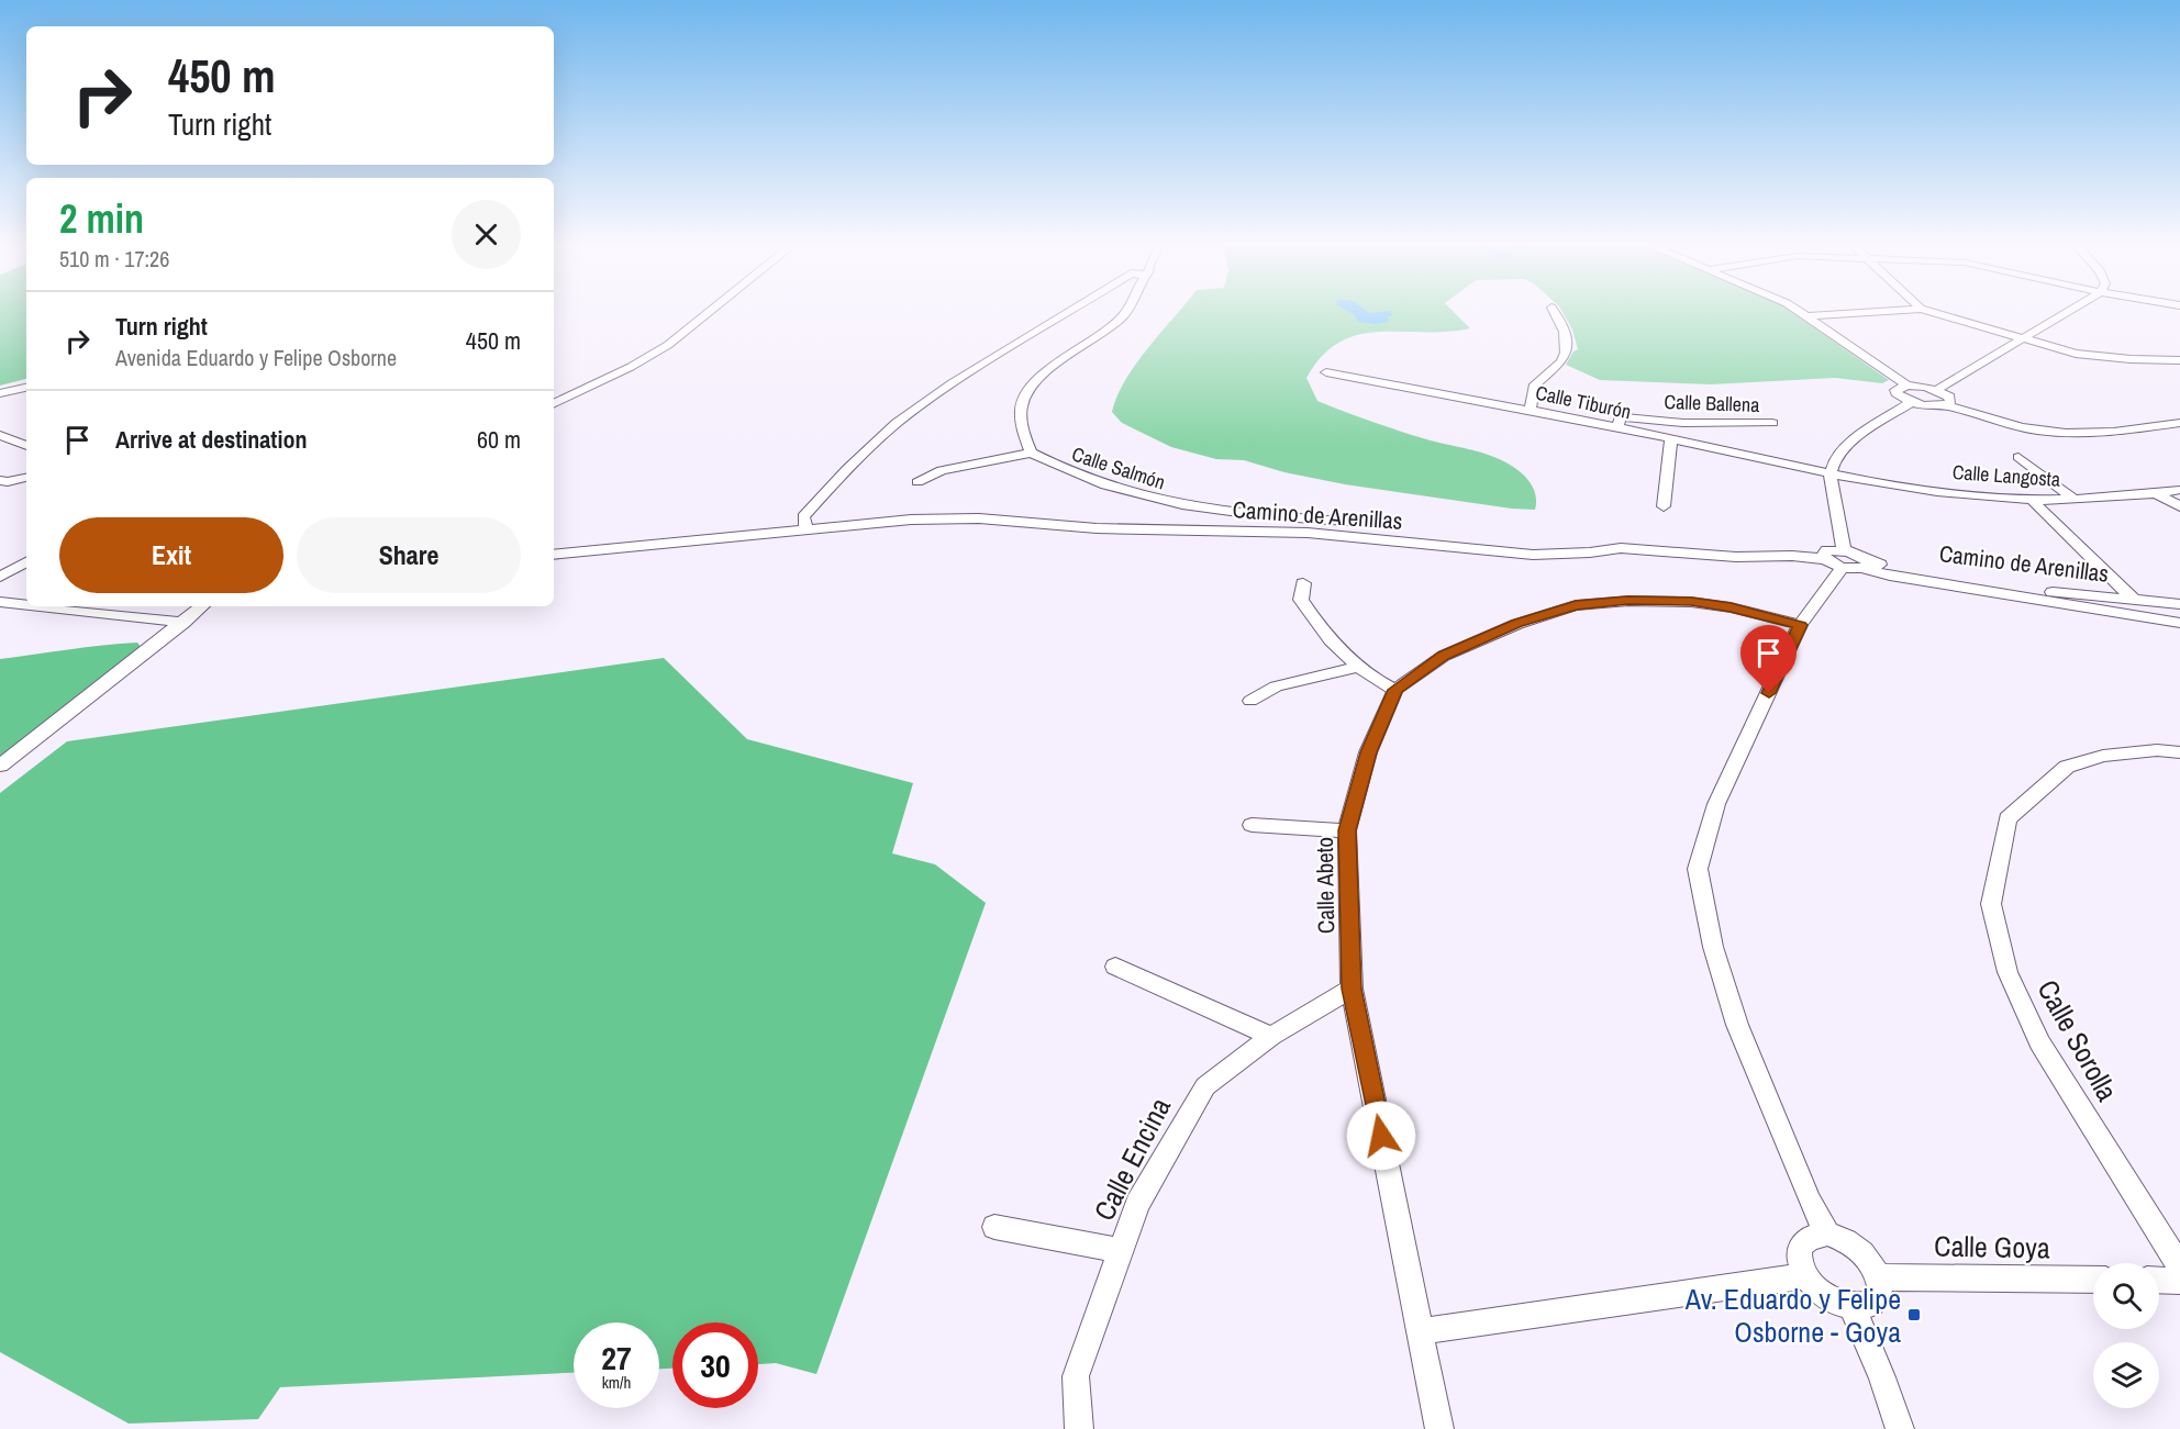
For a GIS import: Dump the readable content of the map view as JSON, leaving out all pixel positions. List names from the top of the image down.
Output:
{
  "streets": {
    "street": [
      "Calle Tiburón",
      "Calle Ballena",
      "Calle Salmón",
      "Calle Langosta",
      "Camino de Arenillas",
      "Calle Abeto",
      "Calle Sorolla",
      "Calle Encina",
      "Calle Goya"
    ]
  },
  "crossings": [
    ["Calle Tiburón", "Calle Ballena"],
    ["Calle Tiburón", "Calle Langosta"],
    ["Calle Abeto", "Calle Encina"]
  ],
  "places": {
    "transit": ["Av. Eduardo y Felipe Osborne - Goya"]
  },
  "page": {
    "turn": ["450 m", "Turn right"],
    "heading": ["2 min", "510 m · 17:26"],
    "list": [
      {
        "name": "Turn right",
        "note": "Avenida Eduardo y Felipe Osborne",
        "value": "450 m"
      },
      {
        "name": "Arrive at destination",
        "value": "60 m"
      }
    ],
    "buttons": ["Exit", "Share"],
    "speed": "27 km/h",
    "limit": "30"
  }
}
